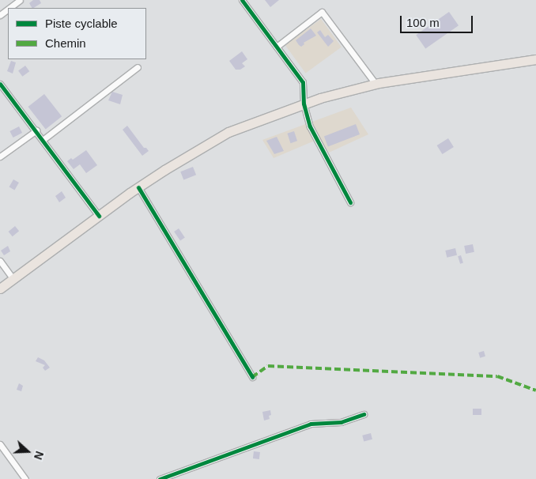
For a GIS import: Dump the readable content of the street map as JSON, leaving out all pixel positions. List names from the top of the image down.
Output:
{
  "legend": ["Piste cyclable", "Chemin"],
  "scale_bar": "100 m",
  "north": "right"
}
